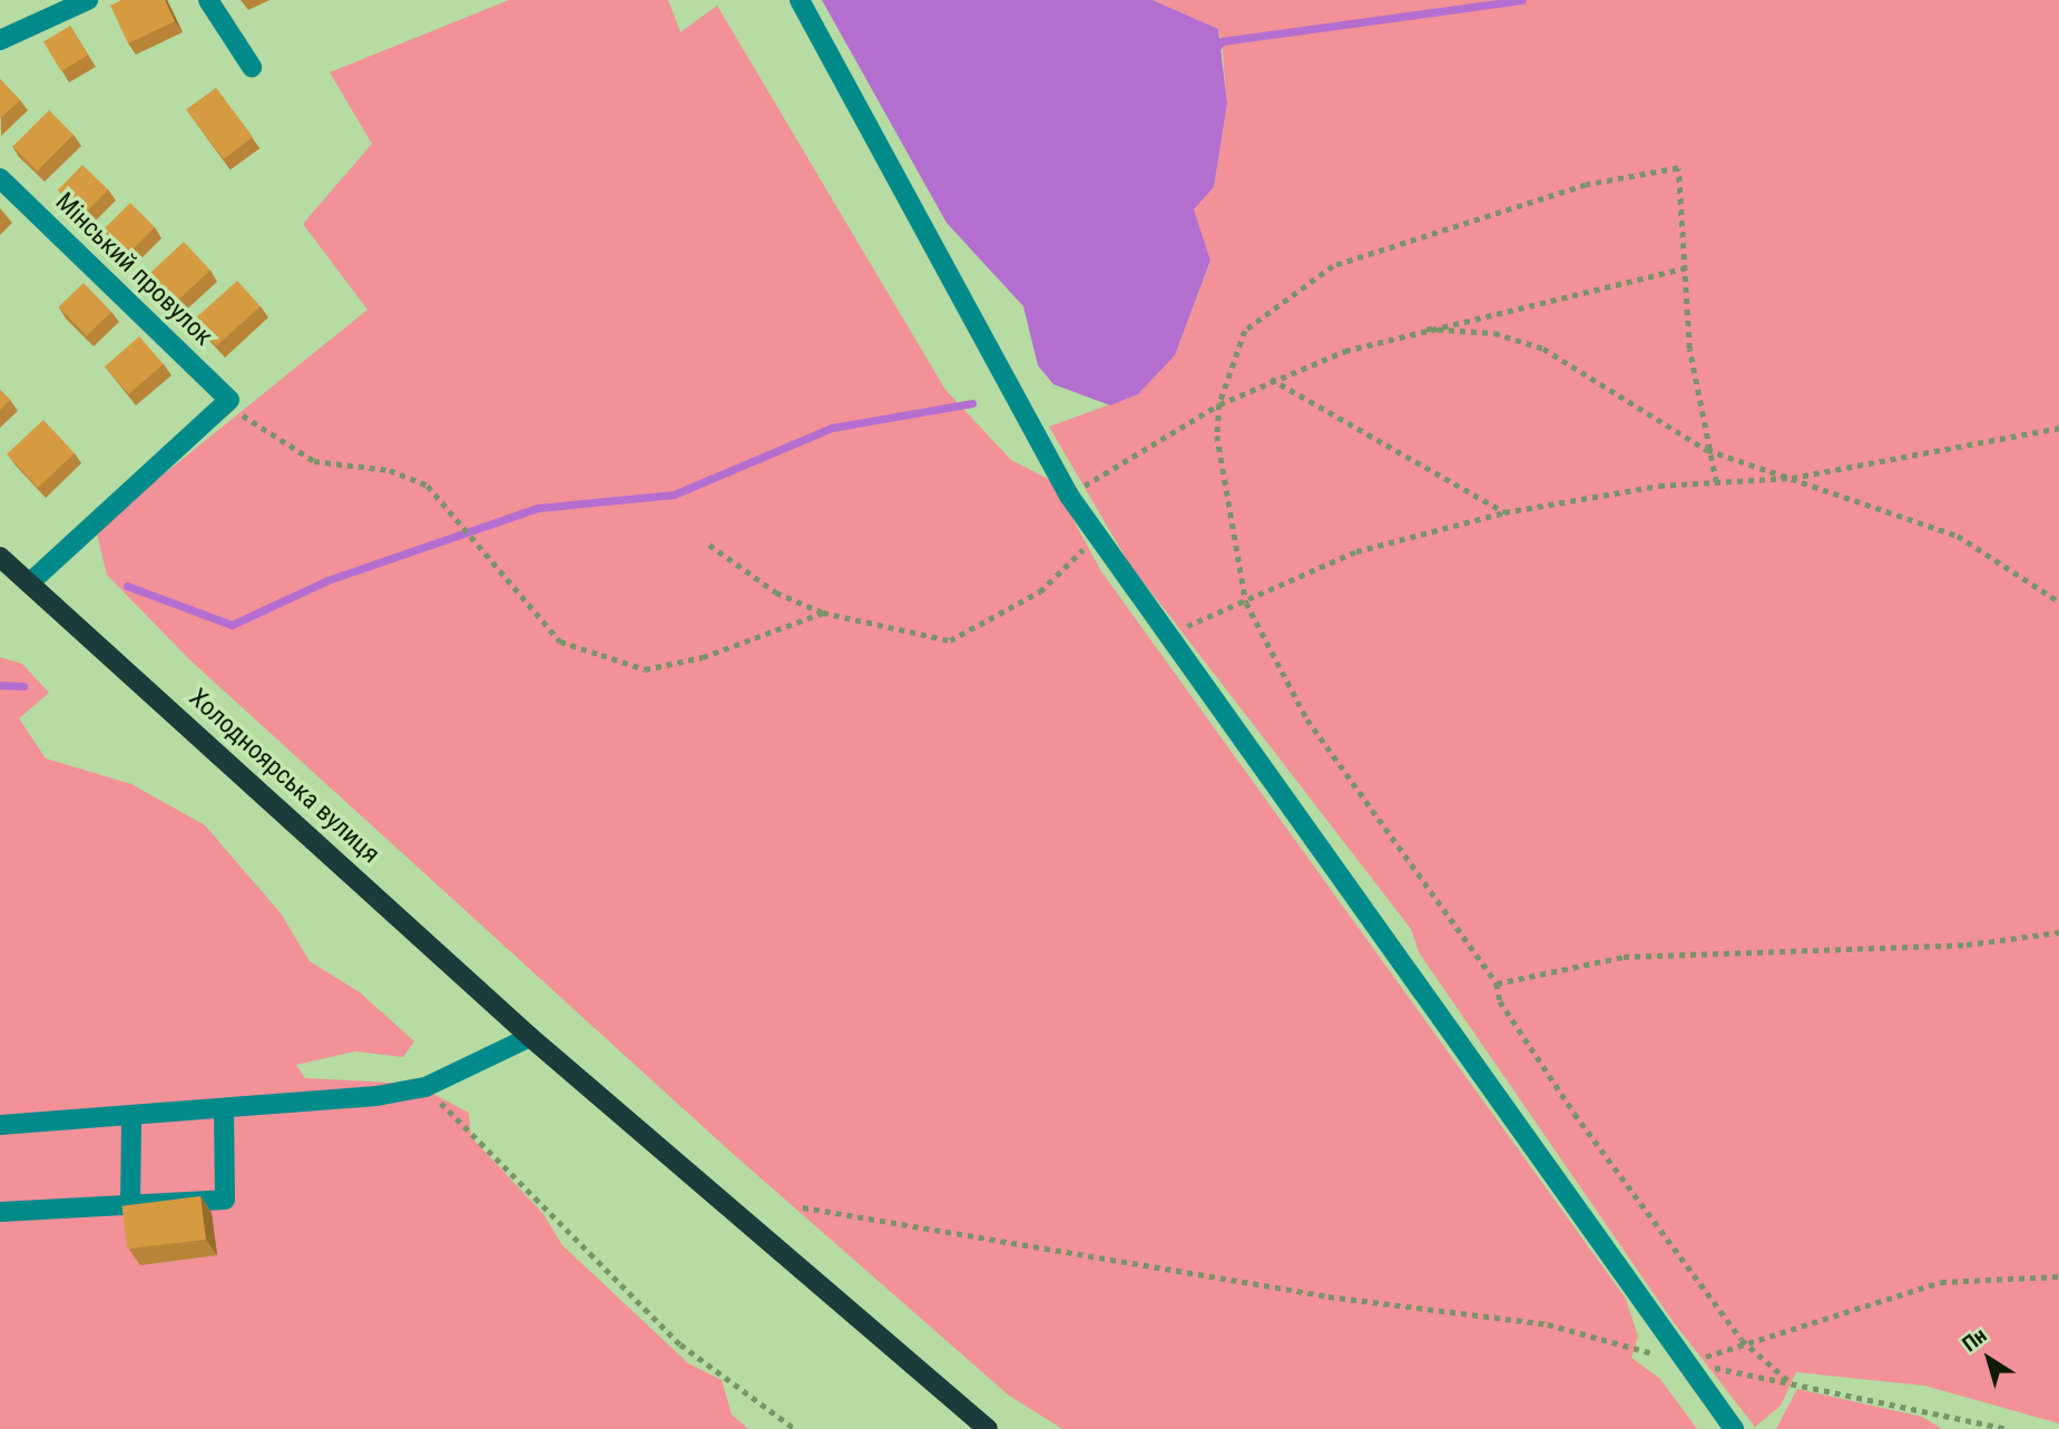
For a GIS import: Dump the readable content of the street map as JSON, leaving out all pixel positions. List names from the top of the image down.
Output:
{
  "streets": {
    "main road": ["Холодноярська вулиця"],
    "street": ["Мінський провулок"]
  },
  "north": "top left"
}
